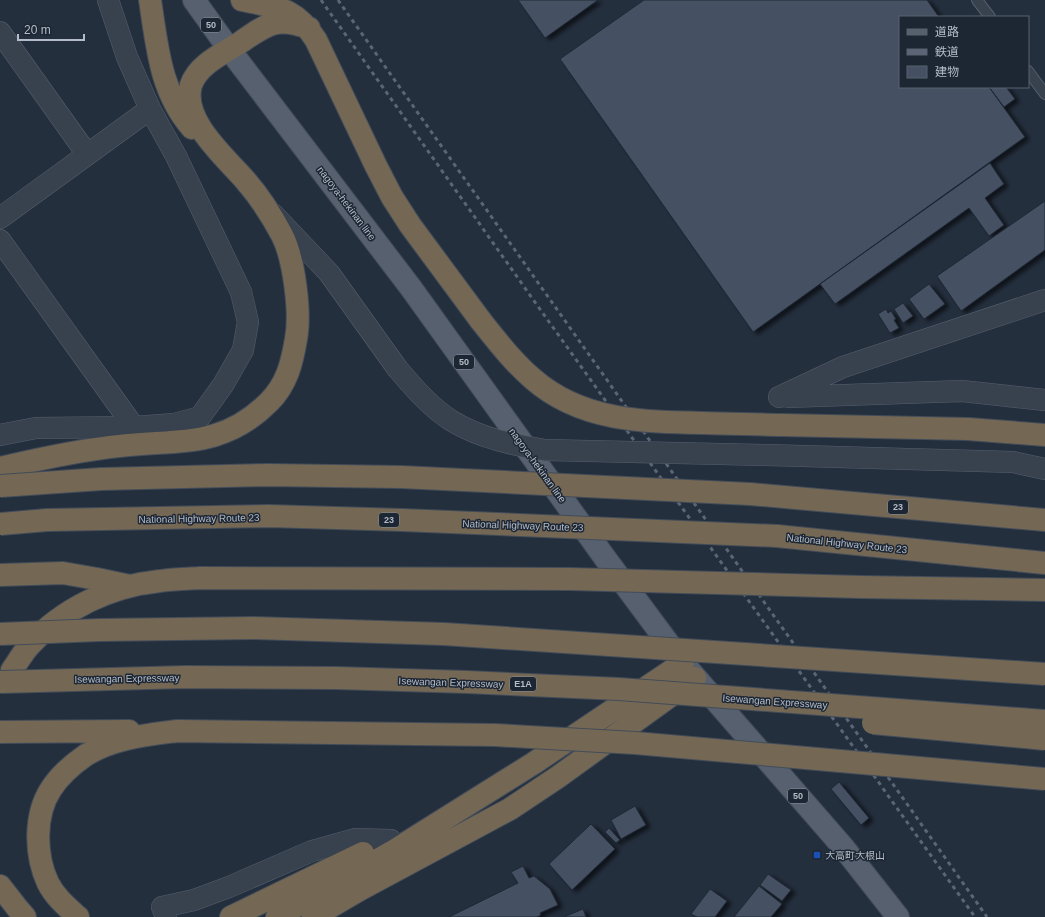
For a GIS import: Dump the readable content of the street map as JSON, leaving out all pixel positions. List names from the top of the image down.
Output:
{
  "streets": {
    "highway": [
      "23",
      "National Highway Route 23",
      "Isewangan Expressway",
      "E1A"
    ],
    "main road": ["50", "nagoya-hekinan line"]
  },
  "places": {
    "transit": ["大高町大根山"]
  },
  "legend": ["道路", "鉄道", "建物"],
  "scale_bar": "20 m"
}
